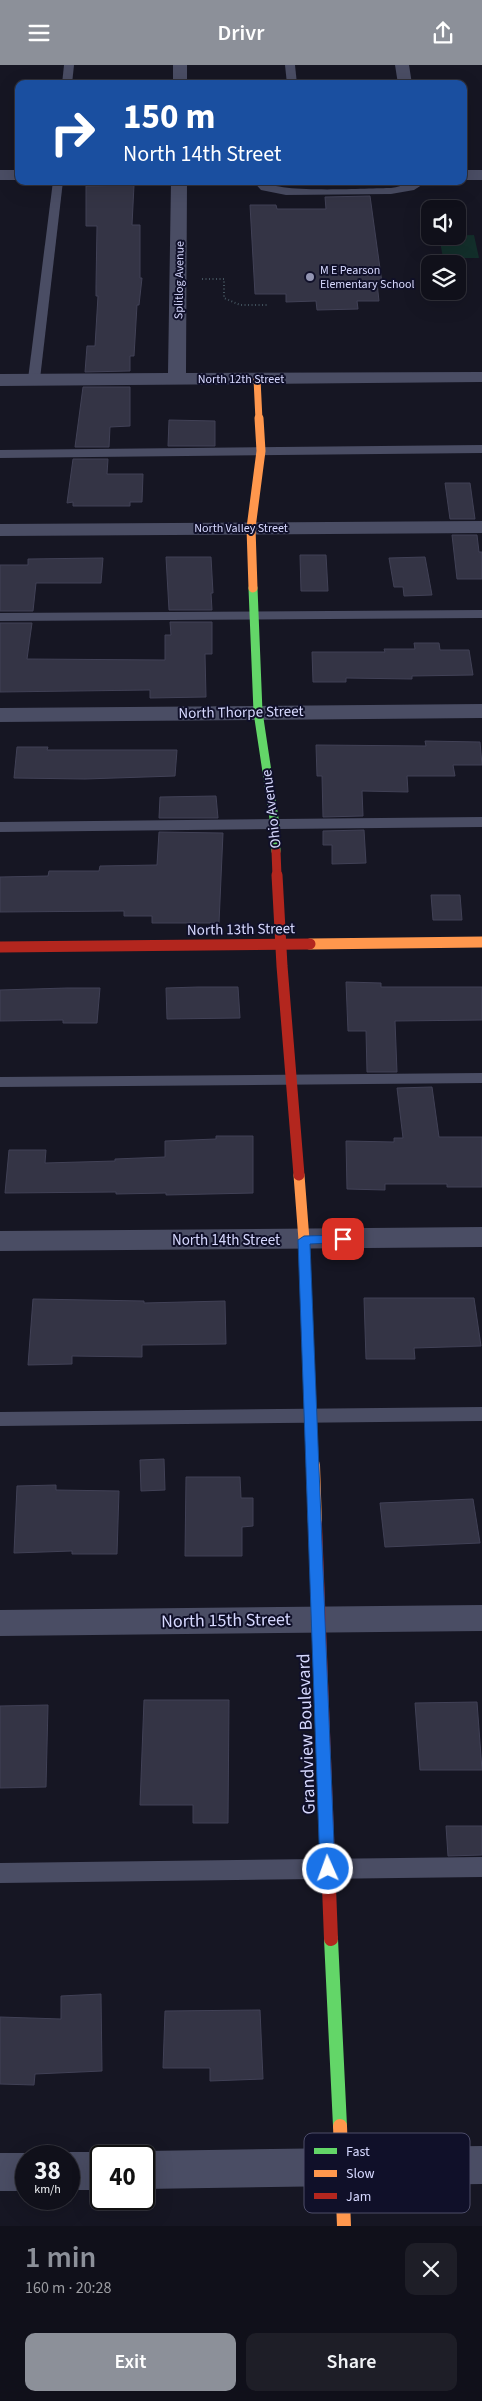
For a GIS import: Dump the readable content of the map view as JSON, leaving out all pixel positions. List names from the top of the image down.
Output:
{
  "streets": {
    "street": [
      "Splitlog Avenue",
      "North 12th Street",
      "North Valley Street",
      "North Thorpe Street",
      "Ohio Avenue",
      "North 13th Street",
      "North 14th Street",
      "North 15th Street",
      "Grandview Boulevard"
    ]
  },
  "crossings": [
    ["Splitlog Avenue", "North 12th Street"],
    ["North 12th Street", "Ohio Avenue"],
    ["North Valley Street", "Ohio Avenue"],
    ["North Thorpe Street", "Ohio Avenue"],
    ["Ohio Avenue", "North 13th Street"],
    ["Ohio Avenue", "North 14th Street"],
    ["Ohio Avenue", "Grandview Boulevard"],
    ["North 14th Street", "Grandview Boulevard"],
    ["North 15th Street", "Grandview Boulevard"]
  ],
  "places": ["M E Pearson Elementary School"],
  "legend": ["Fast", "Slow", "Jam"],
  "page": {
    "header": "Drivr",
    "turn": ["150 m", "North 14th Street"],
    "speed": "38 km/h",
    "limit": "40",
    "heading": ["1 min", "160 m · 20:28"],
    "buttons": ["Exit", "Share"]
  }
}
